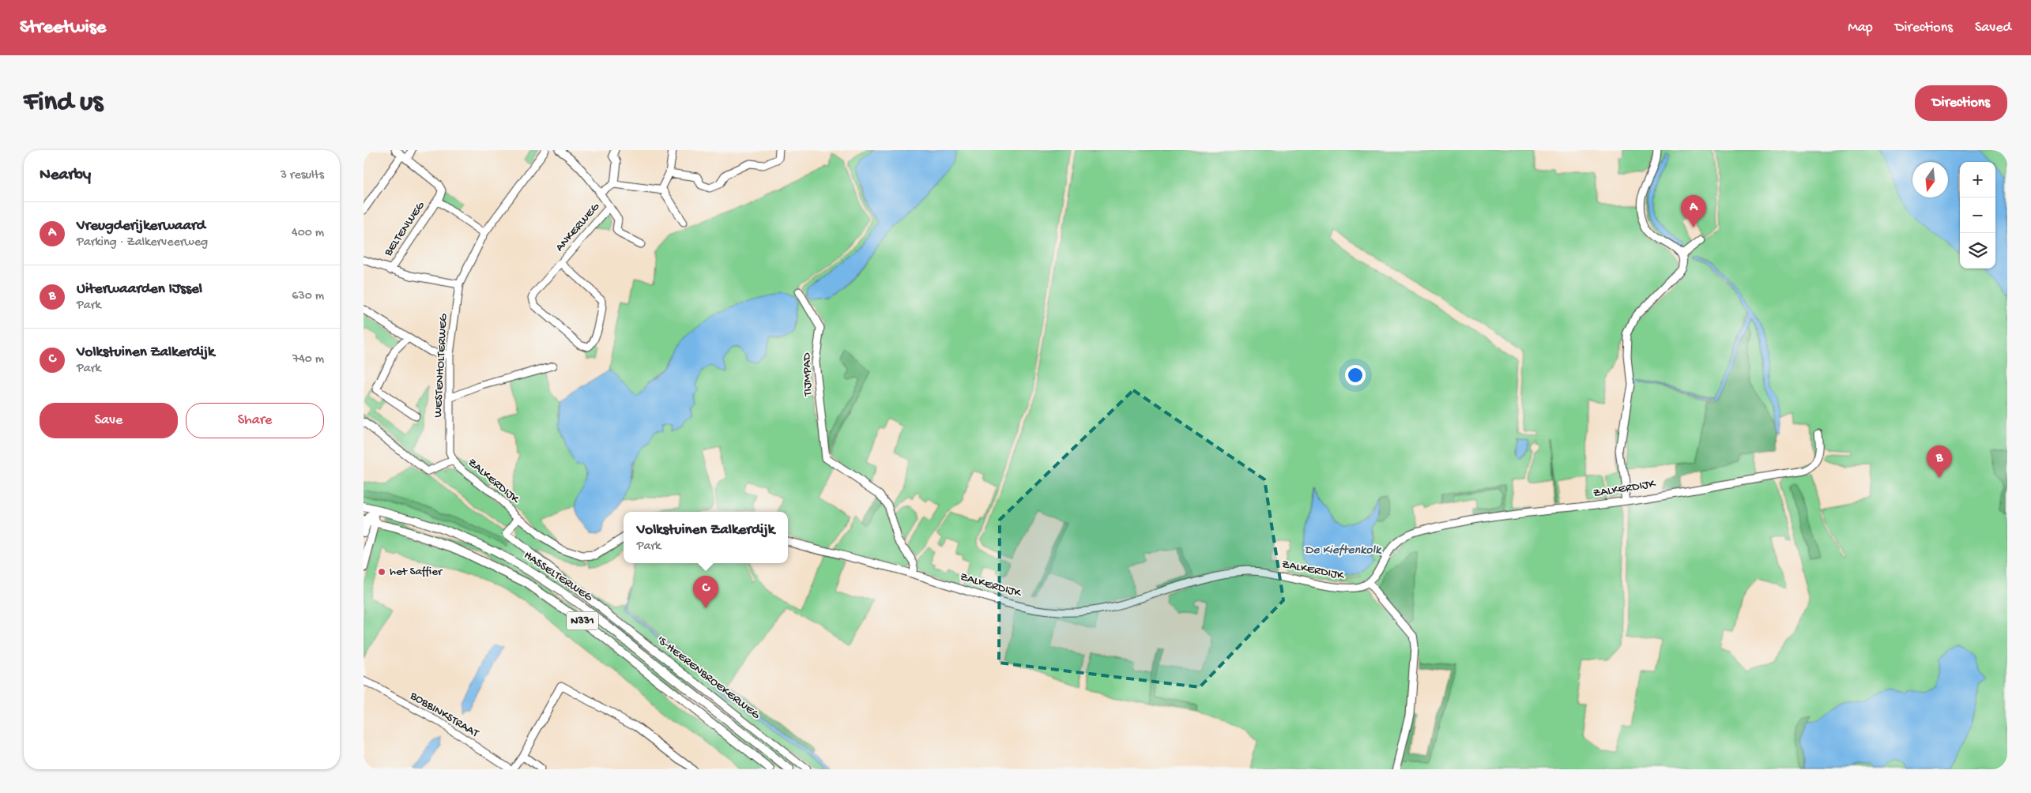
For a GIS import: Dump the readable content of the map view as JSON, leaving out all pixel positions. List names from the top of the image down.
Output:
{
  "streets": {
    "main road": ["HASSELTERWEG", "N331"],
    "street": [
      "ANKERWEG",
      "BELTENWEG",
      "WESTENHOLTERWEG",
      "TIJMPAD",
      "ZALKERDIJK",
      "'S-HEERENBROEKERWEG",
      "BOBBINKSTRAAT"
    ]
  },
  "crossings": [
    ["BELTENWEG", "WESTENHOLTERWEG"],
    ["WESTENHOLTERWEG", "ZALKERDIJK"],
    ["TIJMPAD", "ZALKERDIJK"],
    ["ZALKERDIJK", "'S-HEERENBROEKERWEG"]
  ],
  "water": ["De Kieftenkolk"],
  "places": ["het Saffier"],
  "north": "bottom",
  "page": {
    "header": "Streetwise",
    "nav": ["Map", "Directions", "Saved"],
    "buttons": [
      "Directions",
      ["Save", "Share"]
    ],
    "title": "Find us",
    "heading": ["Nearby", "3 results"],
    "map_buttons": ["+", "−"],
    "pins": ["A", "B", "C"],
    "list": [
      {
        "mark": "A",
        "name": "Vreugderijkerwaard",
        "note": "Parking · Zalkerveerweg",
        "value": "400 m"
      },
      {
        "mark": "B",
        "name": "Uiterwaarden IJssel",
        "note": "Park",
        "value": "630 m"
      },
      {
        "mark": "C",
        "name": "Volkstuinen Zalkerdijk",
        "note": "Park",
        "value": "740 m"
      }
    ],
    "popup": ["Volkstuinen Zalkerdijk", "Park"]
  }
}
